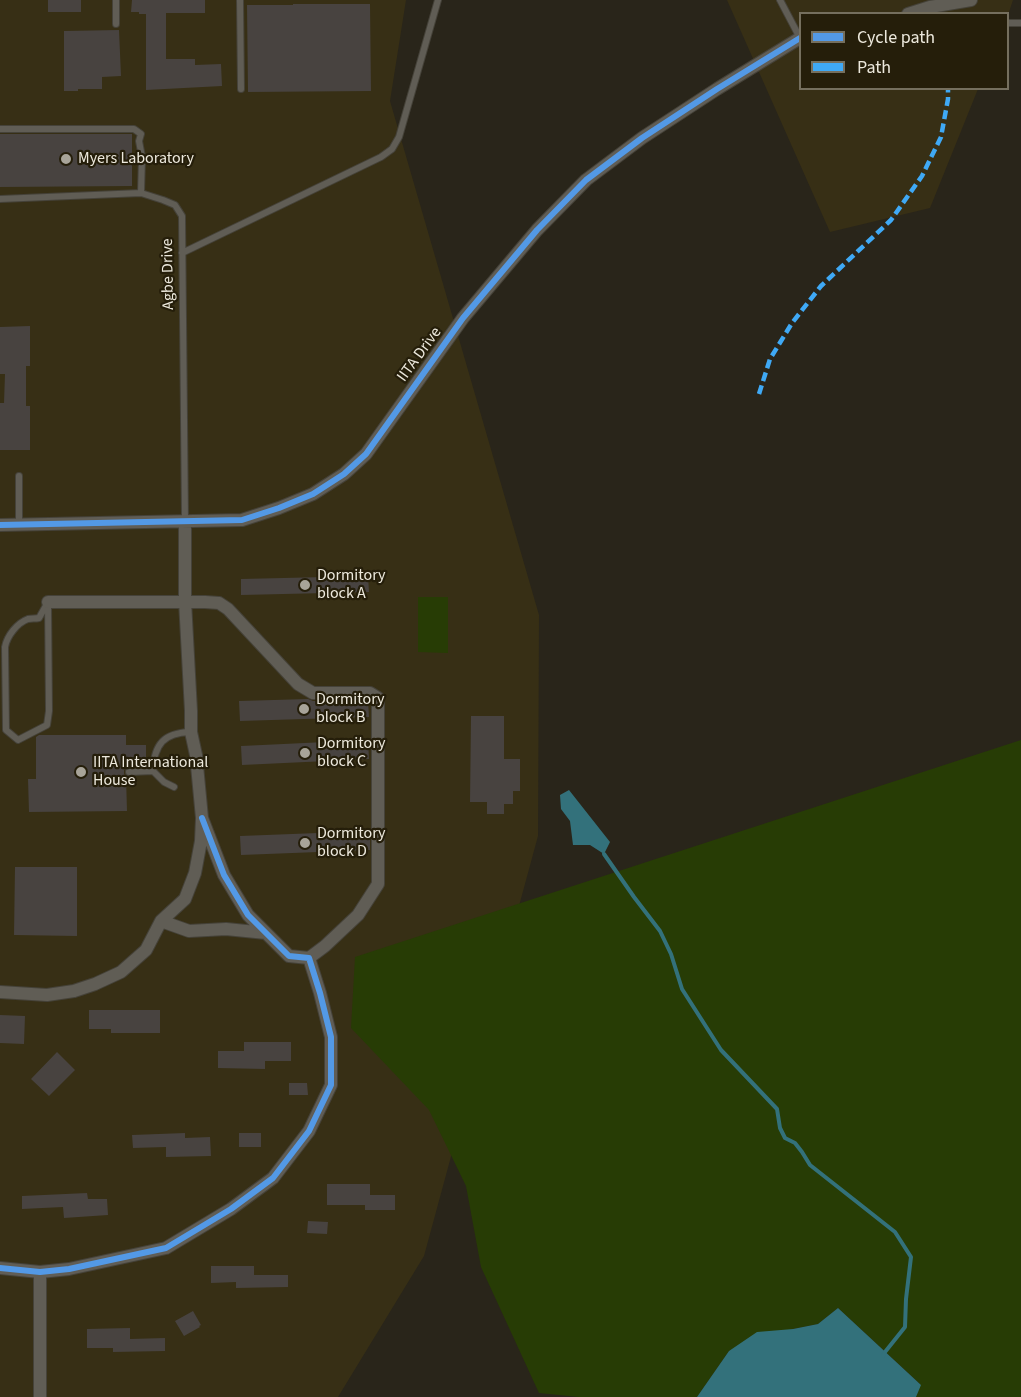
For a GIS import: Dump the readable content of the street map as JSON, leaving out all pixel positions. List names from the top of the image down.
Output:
{
  "streets": {
    "street": ["IITA Drive"],
    "lane": ["Agbe Drive"]
  },
  "crossings": [
    ["Agbe Drive", "IITA Drive"]
  ],
  "places": [
    "Myers Laboratory",
    "Dormitory block A",
    "Dormitory block B",
    "Dormitory block C",
    "IITA International House",
    "Dormitory block D"
  ],
  "legend": ["Cycle path", "Path"]
}
